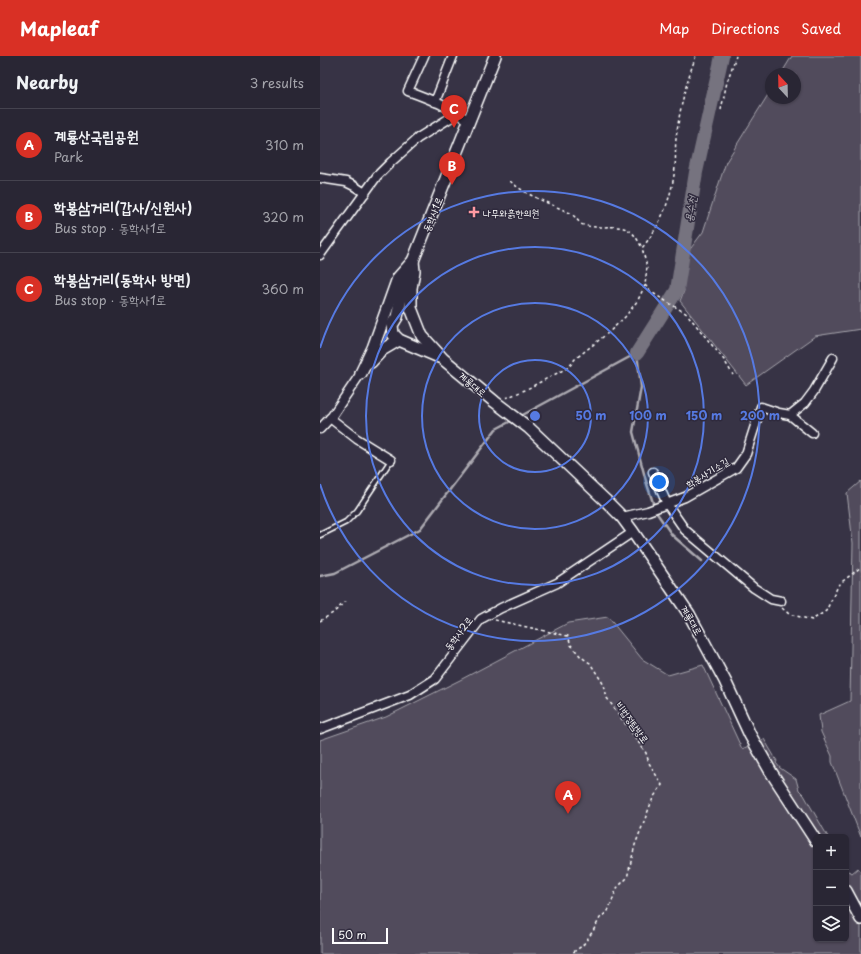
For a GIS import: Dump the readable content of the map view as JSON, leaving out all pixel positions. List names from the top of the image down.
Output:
{
  "streets": {
    "street": [
      "동학사1로",
      "계룡대로",
      "학봉사기소길",
      "동학사2로"
    ],
    "path": ["비법정탐방로"]
  },
  "crossings": [
    ["계룡대로", "동학사2로"],
    ["동학사2로", "비법정탐방로"]
  ],
  "water": ["용수천"],
  "places": {
    "health": ["나무와흙한의원"]
  },
  "scale_bar": "50 m",
  "north": "top",
  "page": {
    "header": "Mapleaf",
    "nav": ["Map", "Directions", "Saved"],
    "heading": ["Nearby", "3 results"],
    "pins": ["C", "B", "A"],
    "list": [
      {
        "mark": "A",
        "name": "계룡산국립공원",
        "note": "Park",
        "value": "310 m"
      },
      {
        "mark": "B",
        "name": "학봉삼거리(갑사/신원사)",
        "note": "Bus stop · 동학사1로",
        "value": "320 m"
      },
      {
        "mark": "C",
        "name": "학봉삼거리(동학사 방면)",
        "note": "Bus stop · 동학사1로",
        "value": "360 m"
      }
    ],
    "map_buttons": ["+", "−"],
    "scale": "50 m"
  },
  "rings": [
    "50 m",
    "100 m",
    "150 m",
    "200 m"
  ]
}
